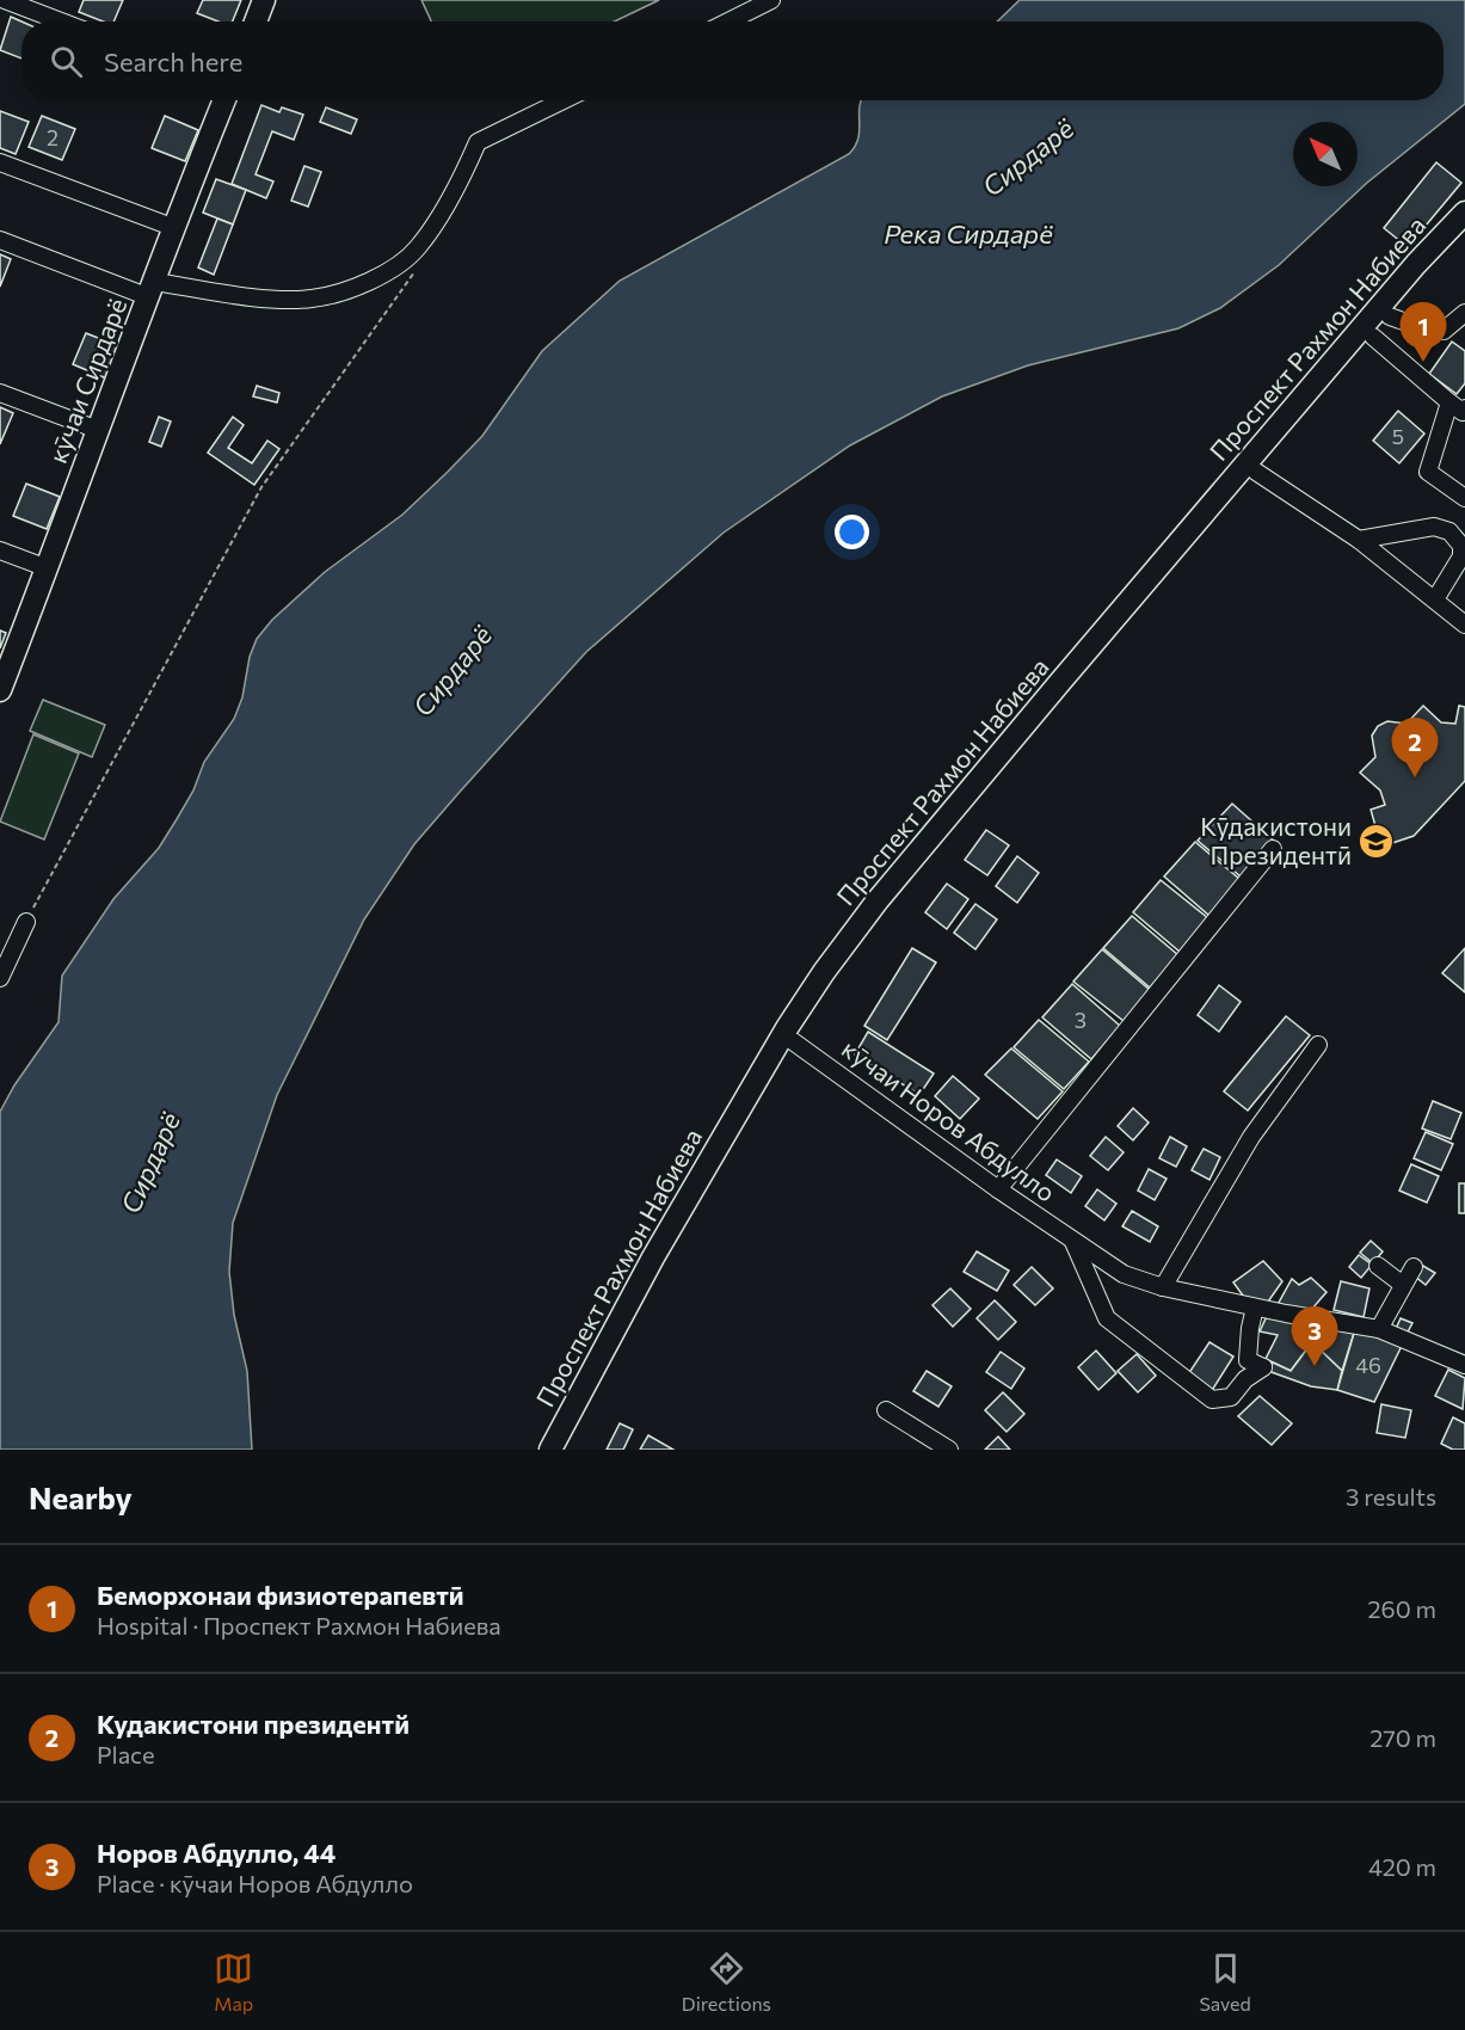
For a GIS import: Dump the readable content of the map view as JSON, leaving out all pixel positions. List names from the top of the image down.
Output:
{
  "streets": {
    "main road": ["Проспект Рахмон Набиева", "кӯчаи Сирдарё"],
    "street": ["кӯчаи Норов Абдулло"]
  },
  "crossings": [
    ["Проспект Рахмон Набиева", "кӯчаи Норов Абдулло"]
  ],
  "water": ["Сирдарё", "Река Сирдарё"],
  "places": {
    "school or university": ["Кӯдакистони Президентӣ"]
  },
  "house_numbers": [
    "2",
    "5",
    "3",
    "46"
  ],
  "north": "top left",
  "page": {
    "search": "Search here",
    "pins": ["1", "2", "3"],
    "heading": ["Nearby", "3 results"],
    "list": [
      {
        "mark": "1",
        "name": "Беморхонаи физиотерапевтӣ",
        "note": "Hospital · Проспект Рахмон Набиева",
        "value": "260 m"
      },
      {
        "mark": "2",
        "name": "Кудакистони президентй",
        "note": "Place",
        "value": "270 m"
      },
      {
        "mark": "3",
        "name": "Норов Абдулло, 44",
        "note": "Place · кӯчаи Норов Абдулло",
        "value": "420 m"
      }
    ],
    "nav": ["Map", "Directions", "Saved"]
  }
}
